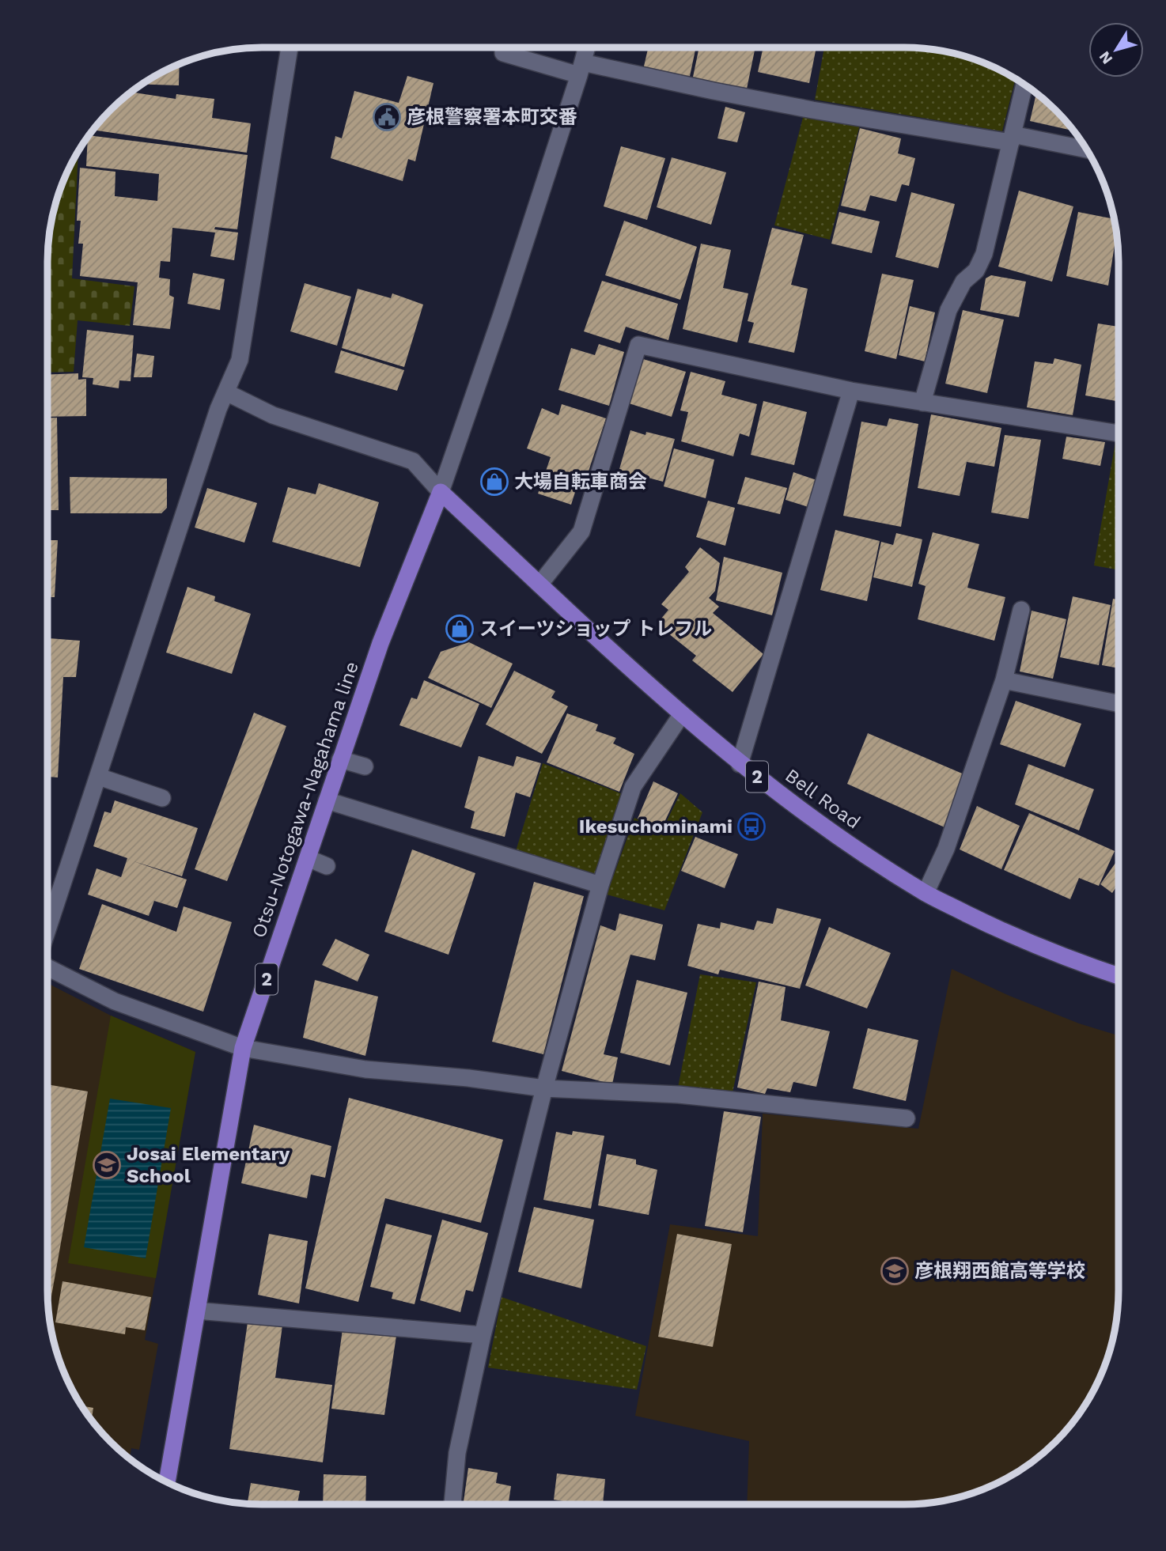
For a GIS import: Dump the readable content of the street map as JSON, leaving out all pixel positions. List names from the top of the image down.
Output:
{
  "streets": {
    "main road": ["2", "Bell Road", "Otsu-Notogawa-Nagahama line"]
  },
  "crossings": [
    ["Bell Road", "Otsu-Notogawa-Nagahama line"]
  ],
  "places": {
    "public building": ["彦根警察署本町交番"],
    "shop": ["大場自転車商会", "スイーツショップ トレフル"],
    "bus stop": ["Ikesuchominami"],
    "school or university": ["Josai Elementary School", "彦根翔西館高等学校"]
  },
  "north": "bottom left"
}
